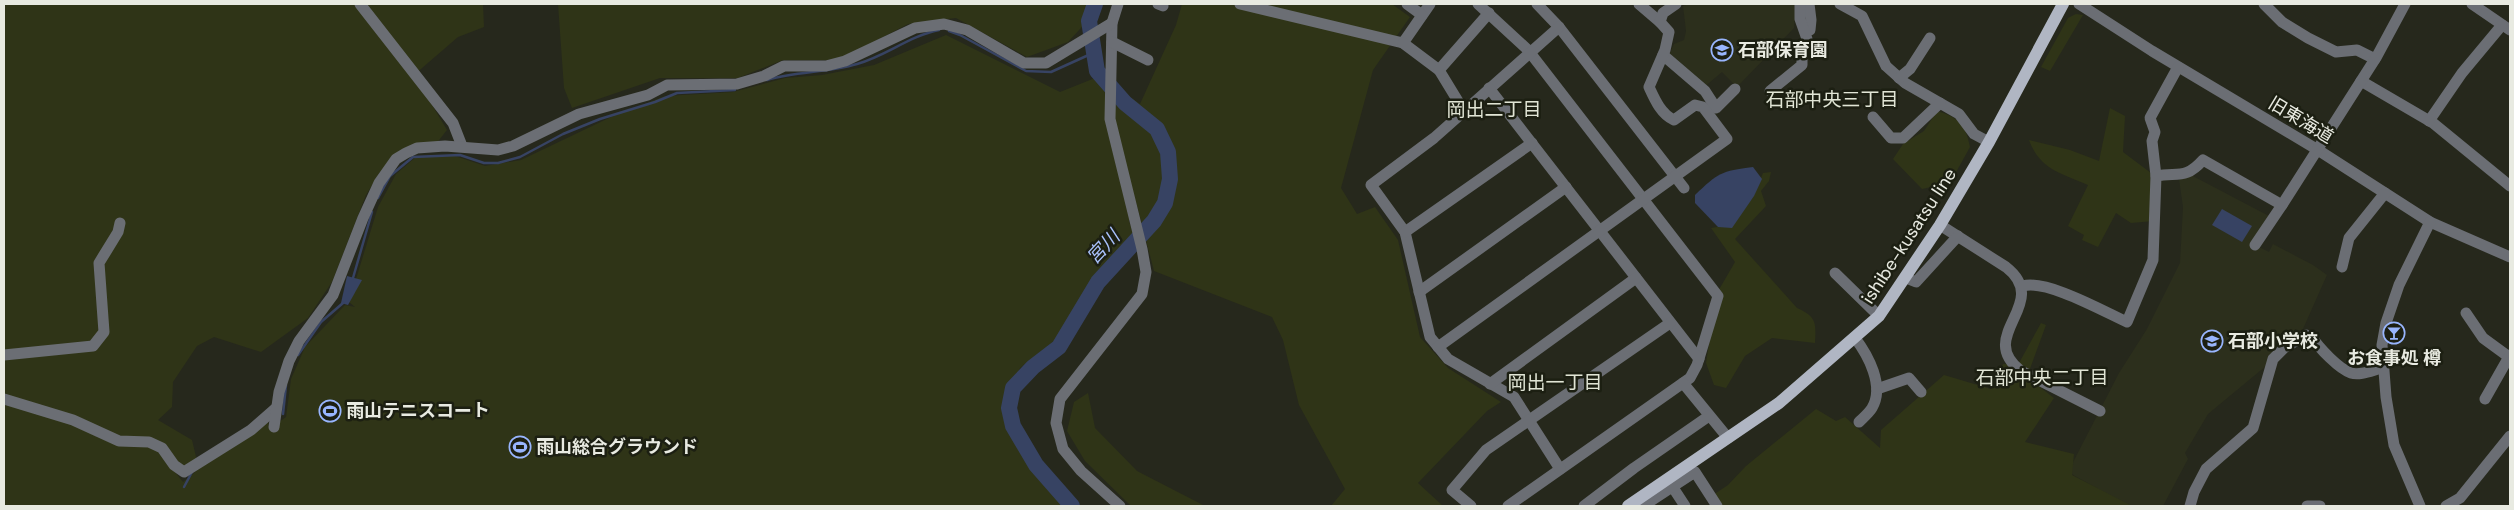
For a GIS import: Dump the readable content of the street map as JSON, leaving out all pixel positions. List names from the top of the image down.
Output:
{
  "streets": {
    "main road": ["ishibe-kusatsu line"],
    "street": ["旧東海道"]
  },
  "districts": [
    "石部中央三丁目",
    "岡出二丁目",
    "石部中央二丁目",
    "岡出一丁目"
  ],
  "water": ["宮川"],
  "places": {
    "school or university": ["石部保育園", "石部小学校"],
    "bar": ["お食事処 樽"],
    "sports": ["雨山テニスコート", "雨山総合グラウンド"]
  }
}
